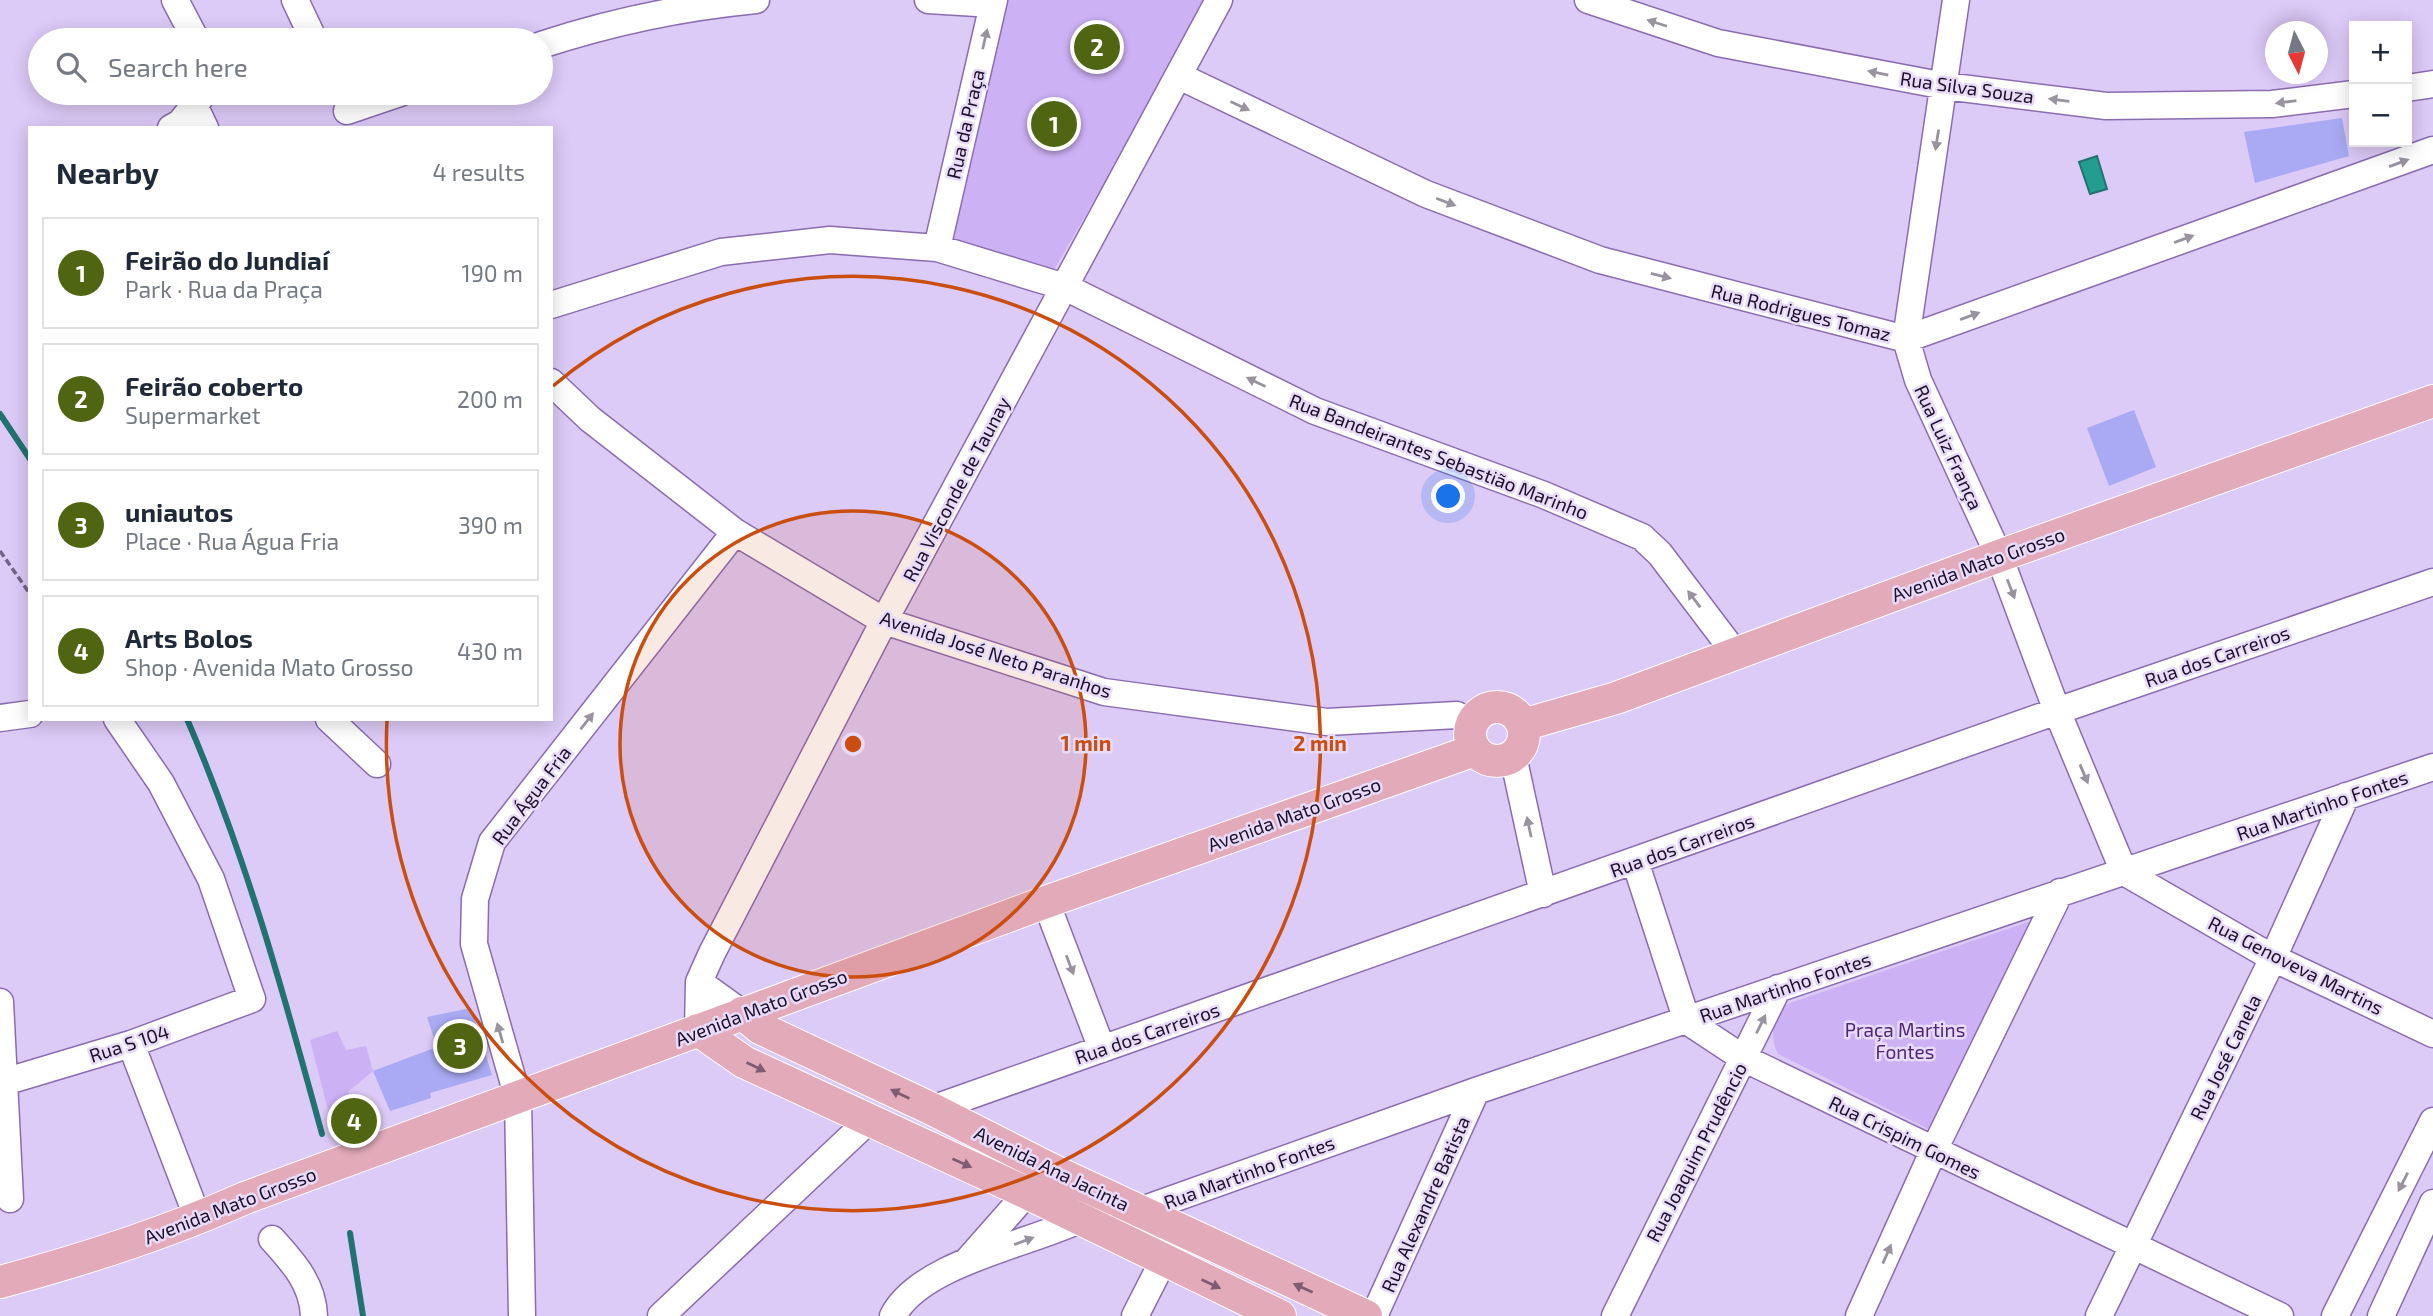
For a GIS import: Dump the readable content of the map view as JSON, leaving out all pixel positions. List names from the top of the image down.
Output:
{
  "streets": {
    "main road": ["Avenida Mato Grosso", "Avenida Ana Jacinta"],
    "street": [
      "Rua Silva Souza",
      "Rua da Praça",
      "Rua Rodrigues Tomaz",
      "Rua Luiz França",
      "Rua Bandeirantes Sebastião Marinho",
      "Rua Visconde de Taunay",
      "Avenida José Neto Paranhos",
      "Rua dos Carreiros",
      "Rua Água Fria",
      "Rua Martinho Fontes",
      "Rua Genoveva Martins",
      "Rua S 104",
      "Rua José Canela",
      "Rua Crispim Gomes",
      "Rua Joaquim Prudêncio",
      "Rua Alexandre Batista"
    ]
  },
  "crossings": [
    ["Rua Silva Souza", "Rua Luiz França"],
    ["Rua da Praça", "Rua Bandeirantes Sebastião Marinho"],
    ["Rua Rodrigues Tomaz", "Rua Luiz França"],
    ["Rua Rodrigues Tomaz", "Rua Visconde de Taunay"],
    ["Rua Luiz França", "Avenida Mato Grosso"],
    ["Rua Luiz França", "Rua dos Carreiros"],
    ["Rua Luiz França", "Rua Martinho Fontes"],
    ["Rua Luiz França", "Rua Genoveva Martins"],
    ["Rua Bandeirantes Sebastião Marinho", "Rua Visconde de Taunay"],
    ["Rua Bandeirantes Sebastião Marinho", "Avenida Mato Grosso"],
    ["Rua Visconde de Taunay", "Avenida Mato Grosso"],
    ["Rua Visconde de Taunay", "Avenida José Neto Paranhos"],
    ["Rua Visconde de Taunay", "Avenida Ana Jacinta"],
    ["Avenida Mato Grosso", "Avenida José Neto Paranhos"],
    ["Avenida Mato Grosso", "Rua Água Fria"],
    ["Avenida Mato Grosso", "Avenida Ana Jacinta"],
    ["Avenida José Neto Paranhos", "Rua Água Fria"],
    ["Rua dos Carreiros", "Avenida Ana Jacinta"],
    ["Rua Martinho Fontes", "Rua Genoveva Martins"],
    ["Rua Martinho Fontes", "Rua José Canela"],
    ["Rua Martinho Fontes", "Rua Crispim Gomes"],
    ["Rua Martinho Fontes", "Rua Joaquim Prudêncio"],
    ["Rua Martinho Fontes", "Avenida Ana Jacinta"],
    ["Rua Martinho Fontes", "Rua Alexandre Batista"],
    ["Rua Genoveva Martins", "Rua José Canela"],
    ["Rua José Canela", "Rua Crispim Gomes"],
    ["Rua Crispim Gomes", "Rua Joaquim Prudêncio"]
  ],
  "one_way": [
    "Rua Silva Souza",
    "Rua da Praça",
    "Rua Rodrigues Tomaz",
    "Rua Luiz França",
    "Rua Bandeirantes Sebastião Marinho",
    "Rua Água Fria"
  ],
  "parks": ["Praça Martins Fontes"],
  "north": "bottom",
  "page": {
    "pins": [
      "2",
      "1",
      "3",
      "4"
    ],
    "map_buttons": ["+", "−"],
    "search": "Search here",
    "heading": ["Nearby", "4 results"],
    "list": [
      {
        "mark": "1",
        "name": "Feirão do Jundiaí",
        "note": "Park · Rua da Praça",
        "value": "190 m"
      },
      {
        "mark": "2",
        "name": "Feirão coberto",
        "note": "Supermarket",
        "value": "200 m"
      },
      {
        "mark": "3",
        "name": "uniautos",
        "note": "Place · Rua Água Fria",
        "value": "390 m"
      },
      {
        "mark": "4",
        "name": "Arts Bolos",
        "note": "Shop · Avenida Mato Grosso",
        "value": "430 m"
      }
    ]
  },
  "rings": ["1 min", "2 min"]
}
